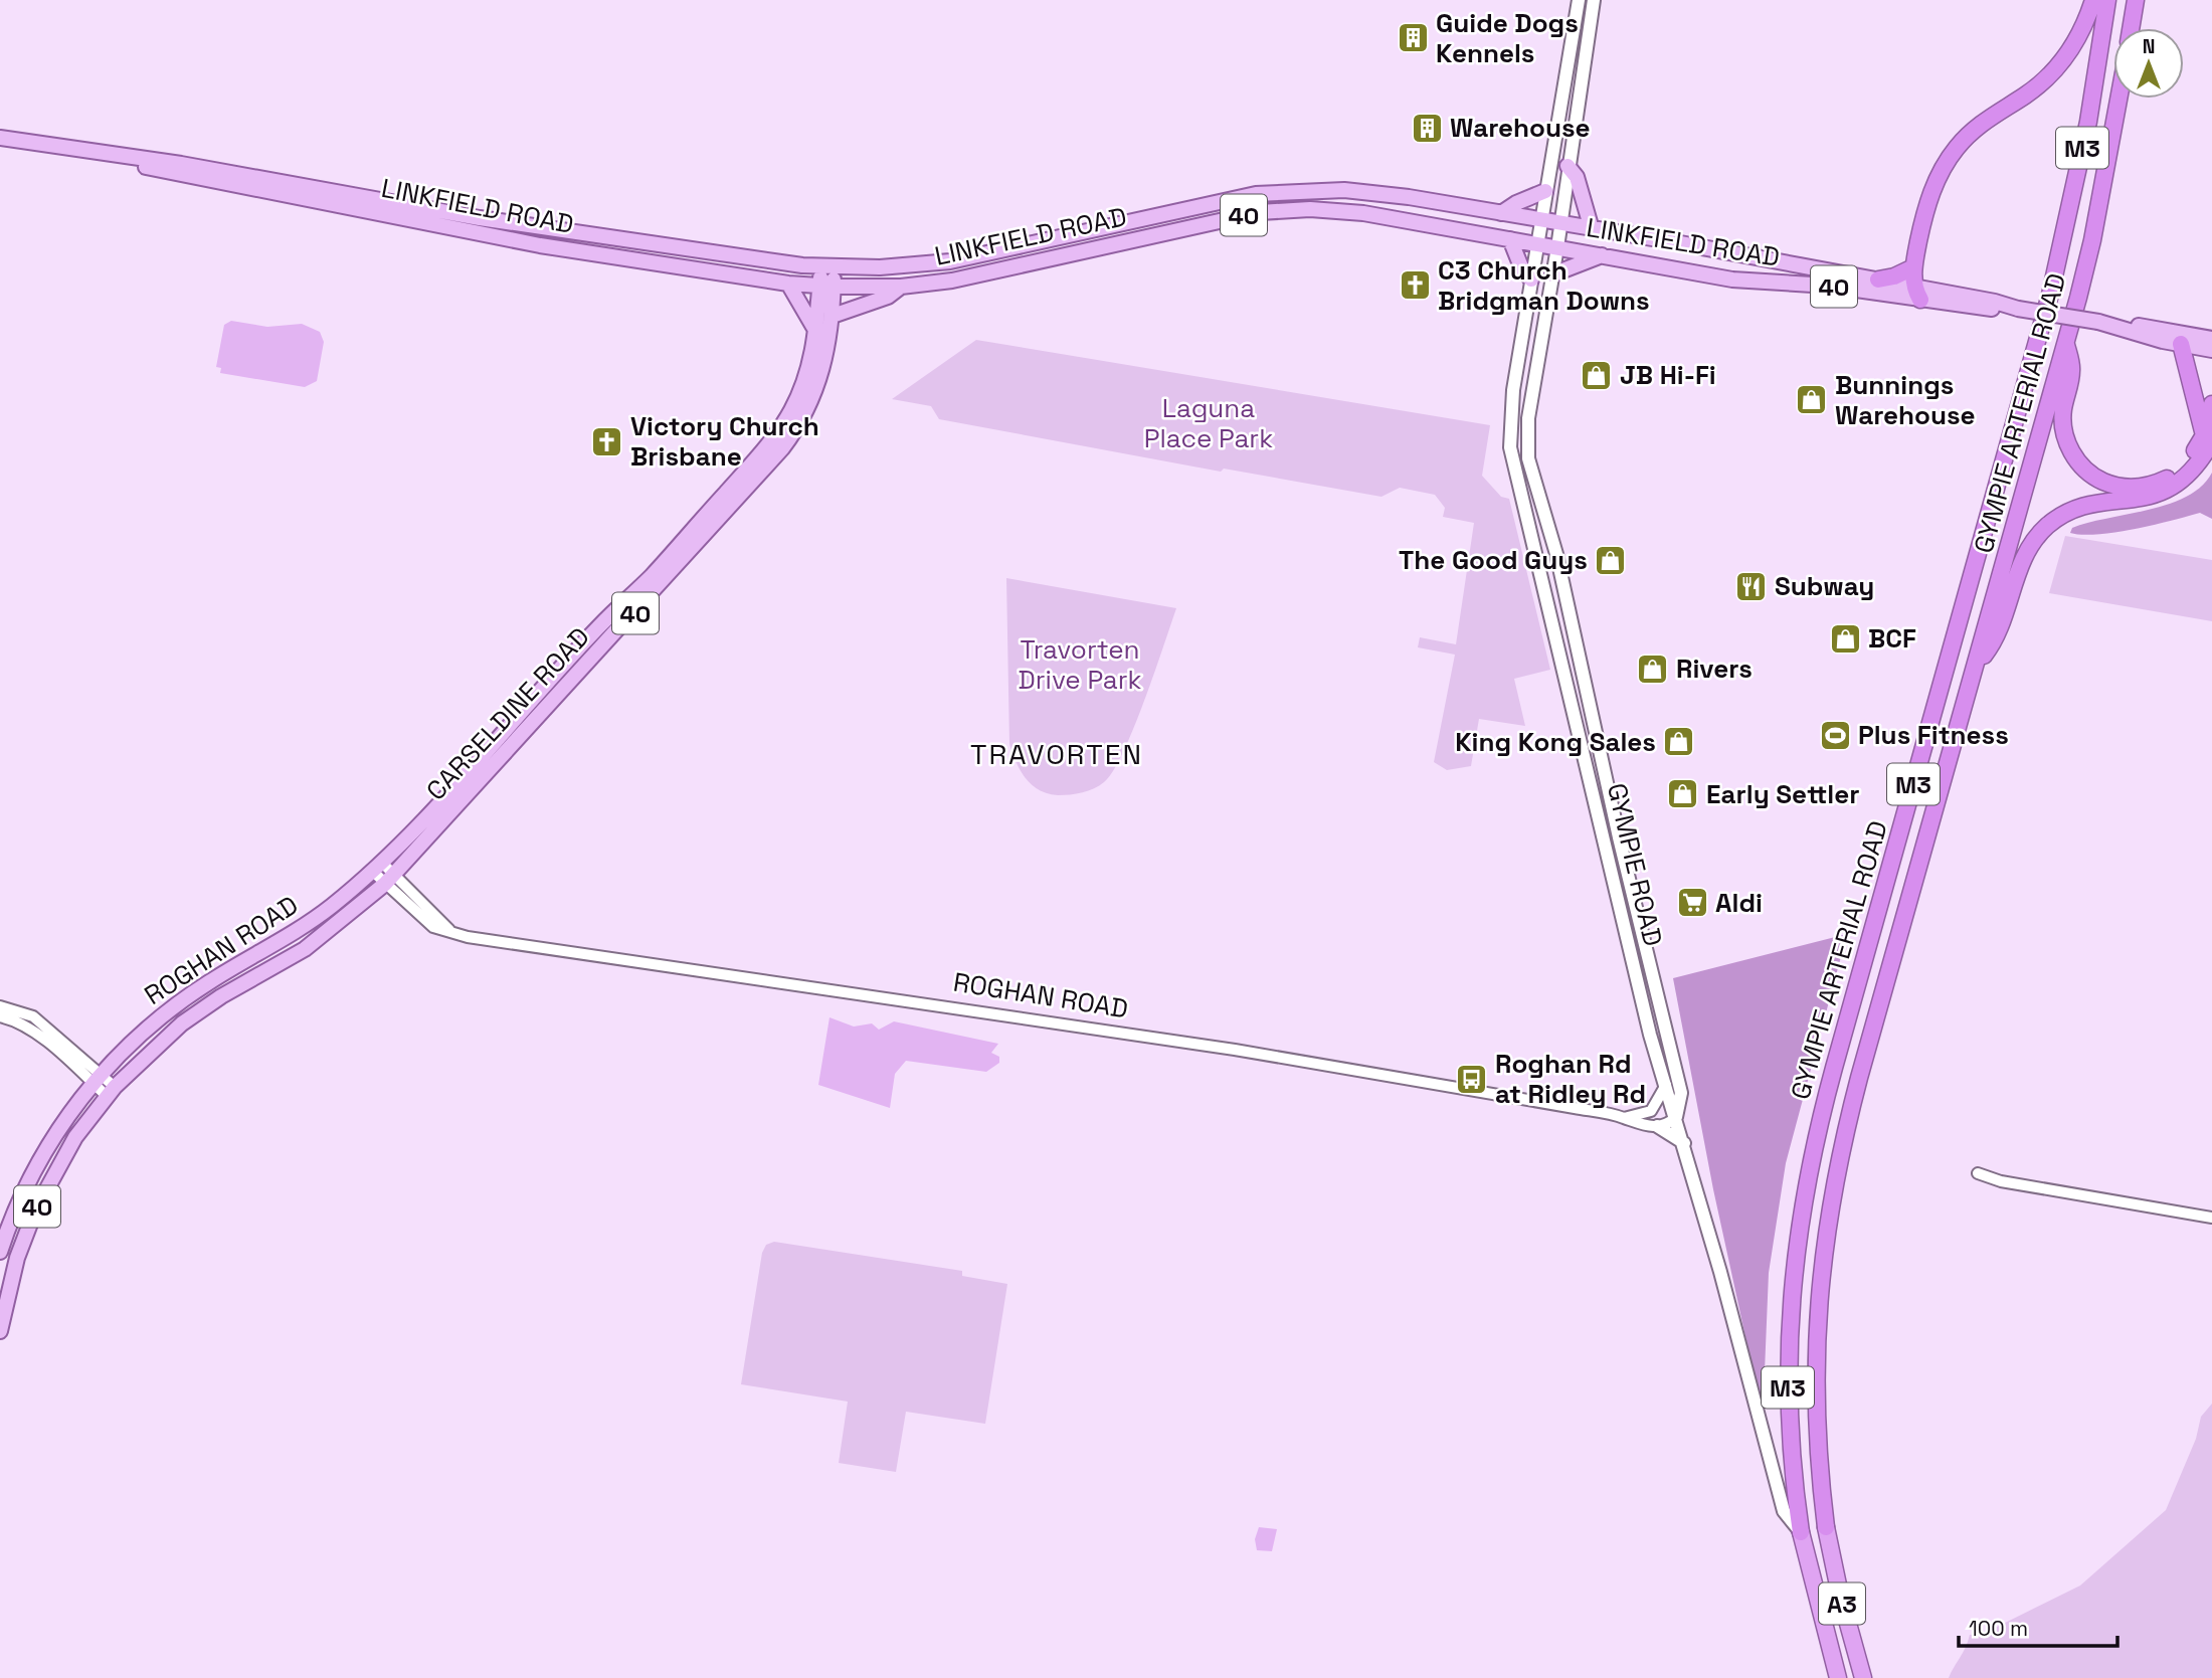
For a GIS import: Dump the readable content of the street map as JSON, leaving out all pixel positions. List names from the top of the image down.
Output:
{
  "streets": {
    "highway": [
      "M3",
      "GYMPIE ARTERIAL ROAD",
      "GYMPIE ROAD",
      "A3"
    ],
    "main road": [
      "LINKFIELD ROAD",
      "40",
      "CARSELDINE ROAD",
      "ROGHAN ROAD"
    ]
  },
  "crossings": [
    ["LINKFIELD ROAD", "40"],
    ["LINKFIELD ROAD", "CARSELDINE ROAD"],
    ["LINKFIELD ROAD", "GYMPIE ROAD"],
    ["40", "CARSELDINE ROAD"],
    ["40", "ROGHAN ROAD"],
    ["GYMPIE ARTERIAL ROAD", "GYMPIE ROAD"],
    ["GYMPIE ARTERIAL ROAD", "A3"],
    ["CARSELDINE ROAD", "ROGHAN ROAD"]
  ],
  "districts": ["TRAVORTEN"],
  "parks": ["Laguna Place Park", "Travorten Drive Park"],
  "places": {
    "building": ["Guide Dogs Kennels", "Warehouse"],
    "church": ["C3 Church Bridgman Downs", "Victory Church Brisbane"],
    "shop": [
      "JB Hi-Fi",
      "Bunnings Warehouse",
      "The Good Guys",
      "BCF",
      "Rivers",
      "King Kong Sales",
      "Early Settler"
    ],
    "restaurant": ["Subway"],
    "sports": ["Plus Fitness"],
    "supermarket": ["Aldi"],
    "bus stop": ["Roghan Rd at Ridley Rd"]
  },
  "scale_bar": "100 m",
  "north": "top"
}
